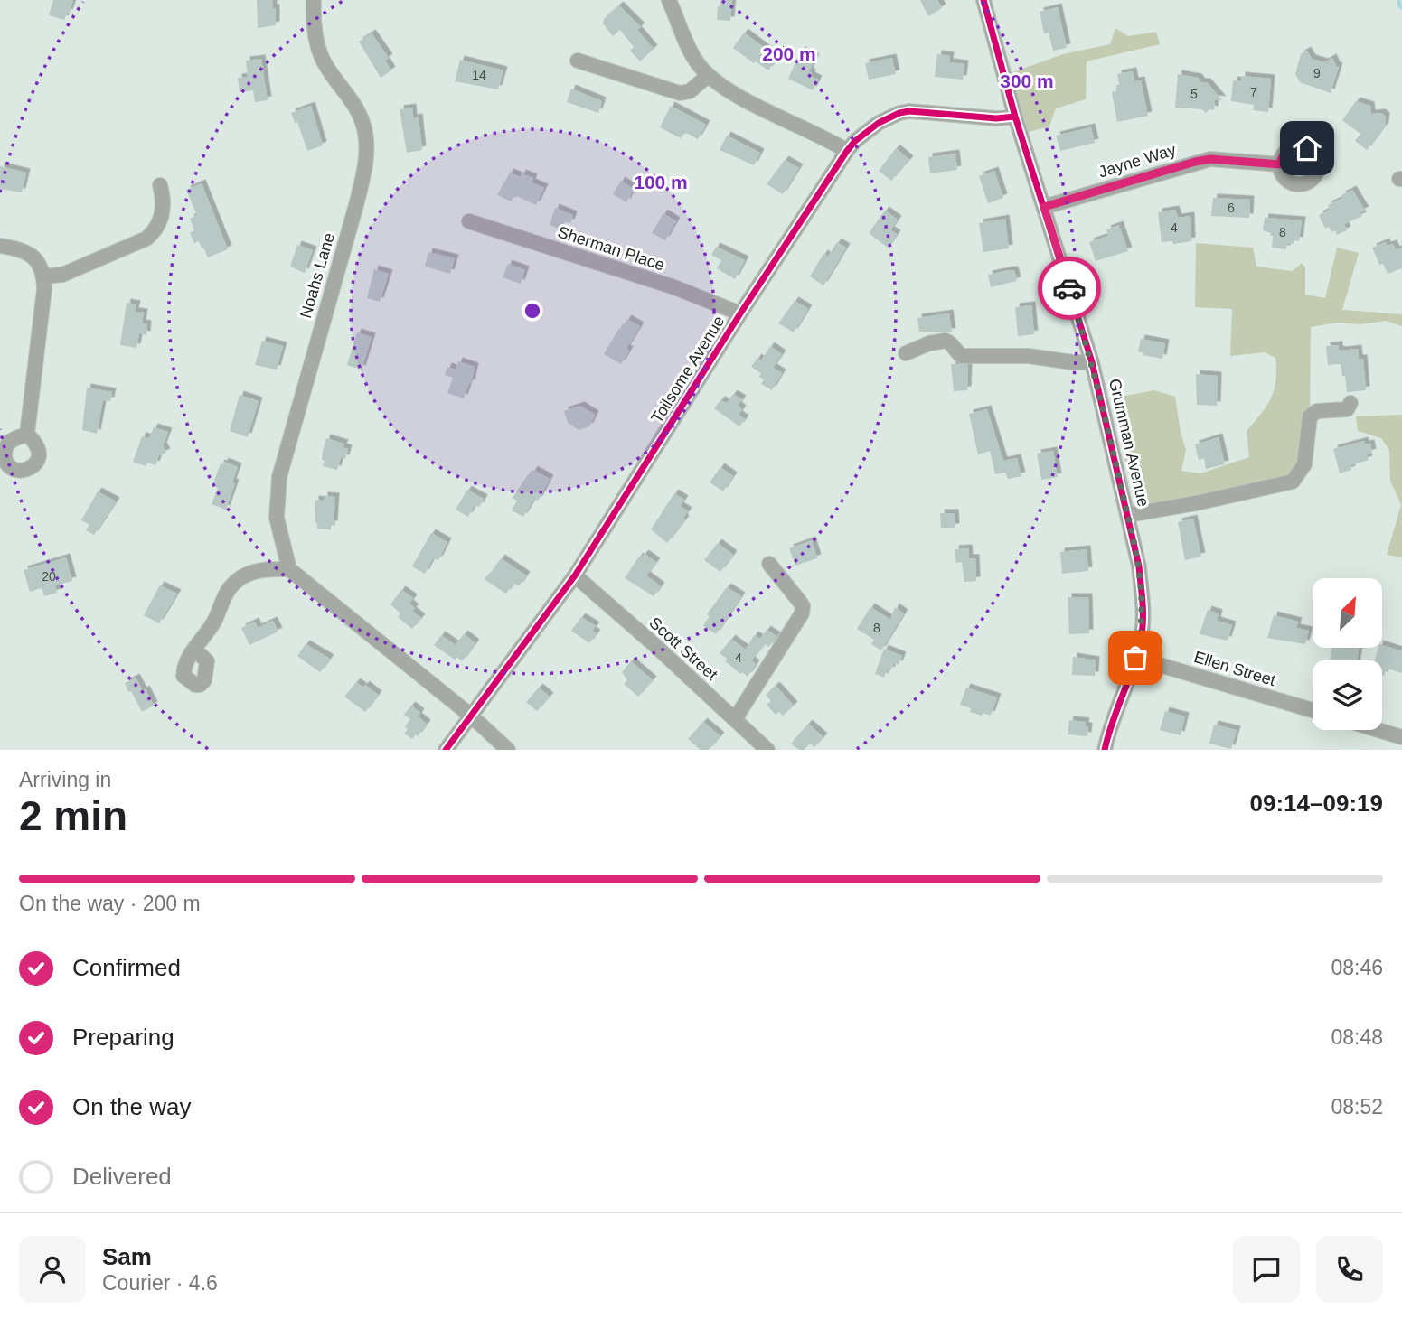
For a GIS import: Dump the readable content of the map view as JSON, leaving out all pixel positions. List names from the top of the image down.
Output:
{
  "streets": {
    "street": [
      "Jayne Way",
      "Sherman Place",
      "Noahs Lane",
      "Toilsome Avenue",
      "Grumman Avenue",
      "Scott Street",
      "Ellen Street"
    ]
  },
  "crossings": [
    ["Jayne Way", "Grumman Avenue"],
    ["Sherman Place", "Toilsome Avenue"],
    ["Toilsome Avenue", "Grumman Avenue"],
    ["Toilsome Avenue", "Scott Street"],
    ["Grumman Avenue", "Ellen Street"]
  ],
  "house_numbers": [
    "9",
    "14",
    "7",
    "5",
    "6",
    "4",
    "8",
    "20",
    "8",
    "4"
  ],
  "north": "top right",
  "page": {
    "heading": ["2 min", "Arriving in", "09:14–09:19"],
    "panel": ["Sam", "Courier · 4.6"],
    "bar": "On the way · 200 m",
    "list": [
      ["Confirmed", "08:46"],
      ["Preparing", "08:48"],
      ["On the way", "08:52"],
      "Delivered"
    ]
  },
  "rings": ["200 m", "300 m", "100 m"]
}
